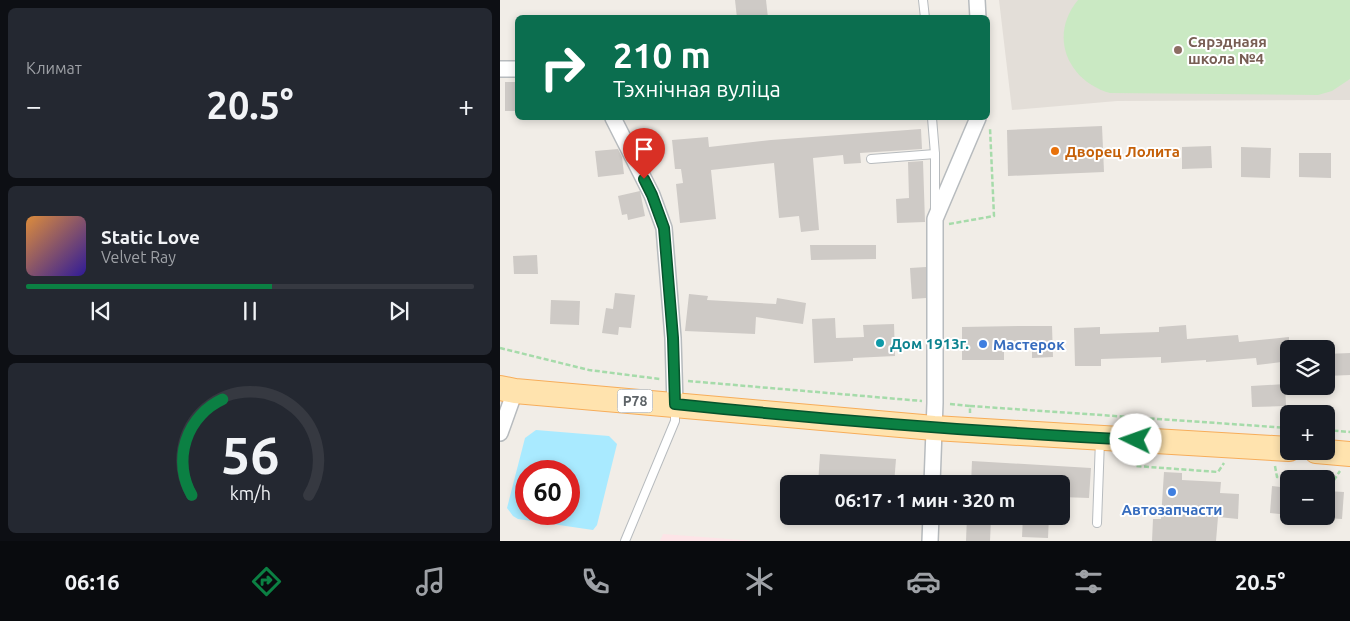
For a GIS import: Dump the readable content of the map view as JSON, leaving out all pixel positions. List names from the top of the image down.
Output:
{
  "streets": {
    "main road": ["Р78"]
  },
  "places": [
    "Сярэднаяя школа №4",
    "Дворец Лолита",
    "Дом 1913г.",
    "Мастерок",
    "Автозапчасти"
  ],
  "page": {
    "tile": "Климат",
    "turn": ["210 m", "Тэхнічная вуліца"],
    "heat": ["−", "20.5°", "+"],
    "song": ["Static Love", "Velvet Ray"],
    "map_buttons": ["+", "−"],
    "limit": "60",
    "trip": "06:17 · 1 мин · 320 m",
    "tabs": ["06:16", "20.5°"],
    "gauge": ["56", "km/h"]
  }
}
